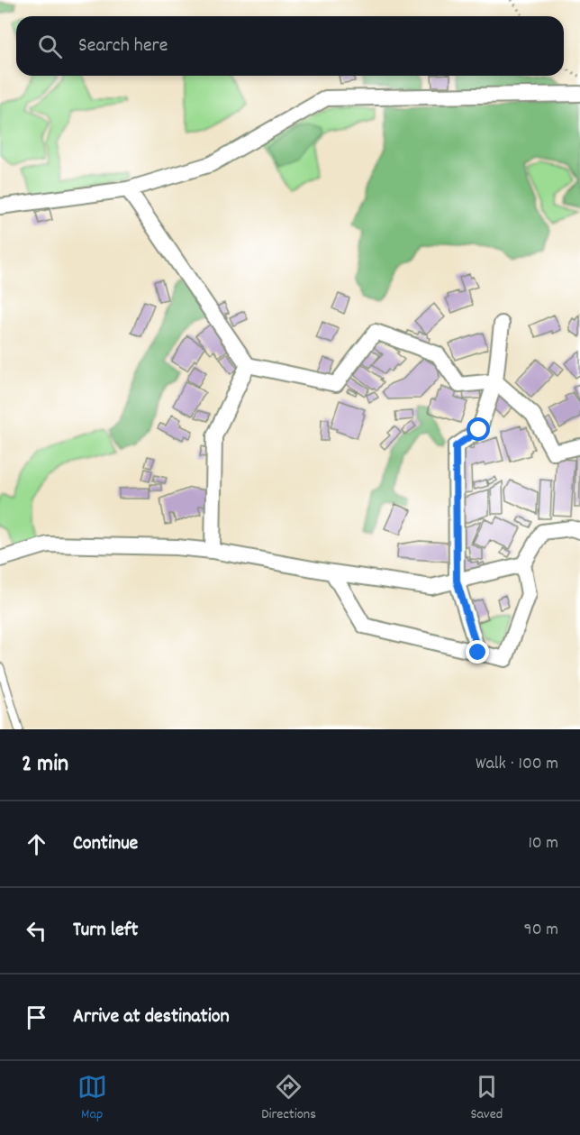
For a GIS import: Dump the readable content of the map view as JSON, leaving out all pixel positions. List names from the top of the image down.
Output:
{
  "page": {
    "search": "Search here",
    "heading": ["2 min", "Walk · 100 m"],
    "list": [
      ["Continue", "10 m"],
      ["Turn left", "90 m"],
      "Arrive at destination"
    ],
    "nav": ["Map", "Directions", "Saved"]
  }
}
